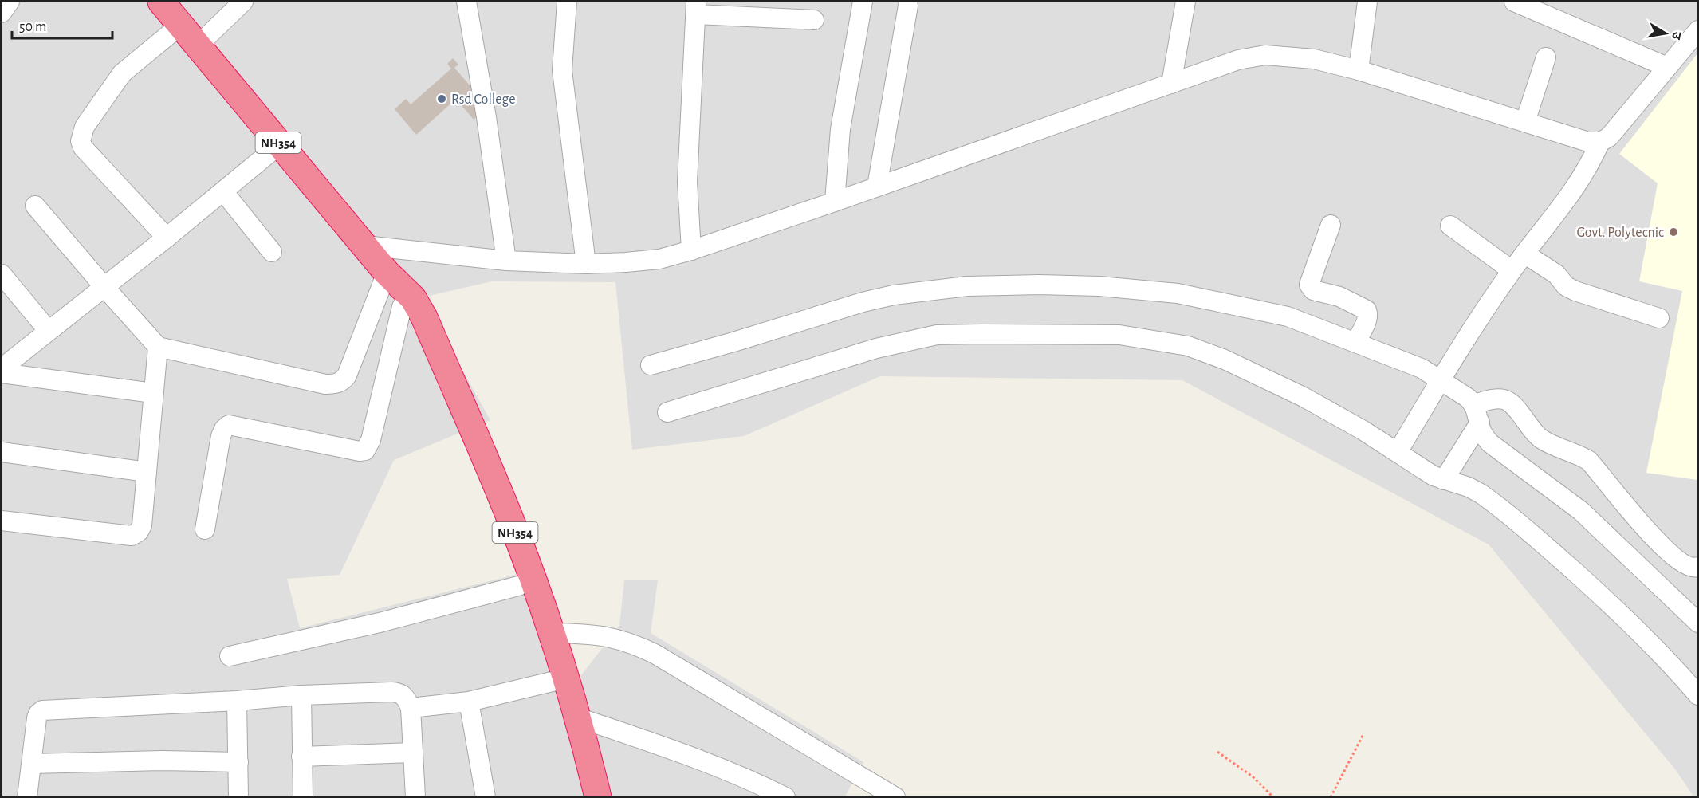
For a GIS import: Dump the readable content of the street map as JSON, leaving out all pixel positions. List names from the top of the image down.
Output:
{
  "streets": {
    "highway": ["NH354"]
  },
  "places": ["Rsd College", "Govt. Polytecnic"],
  "scale_bar": "50 m",
  "north": "right"
}
